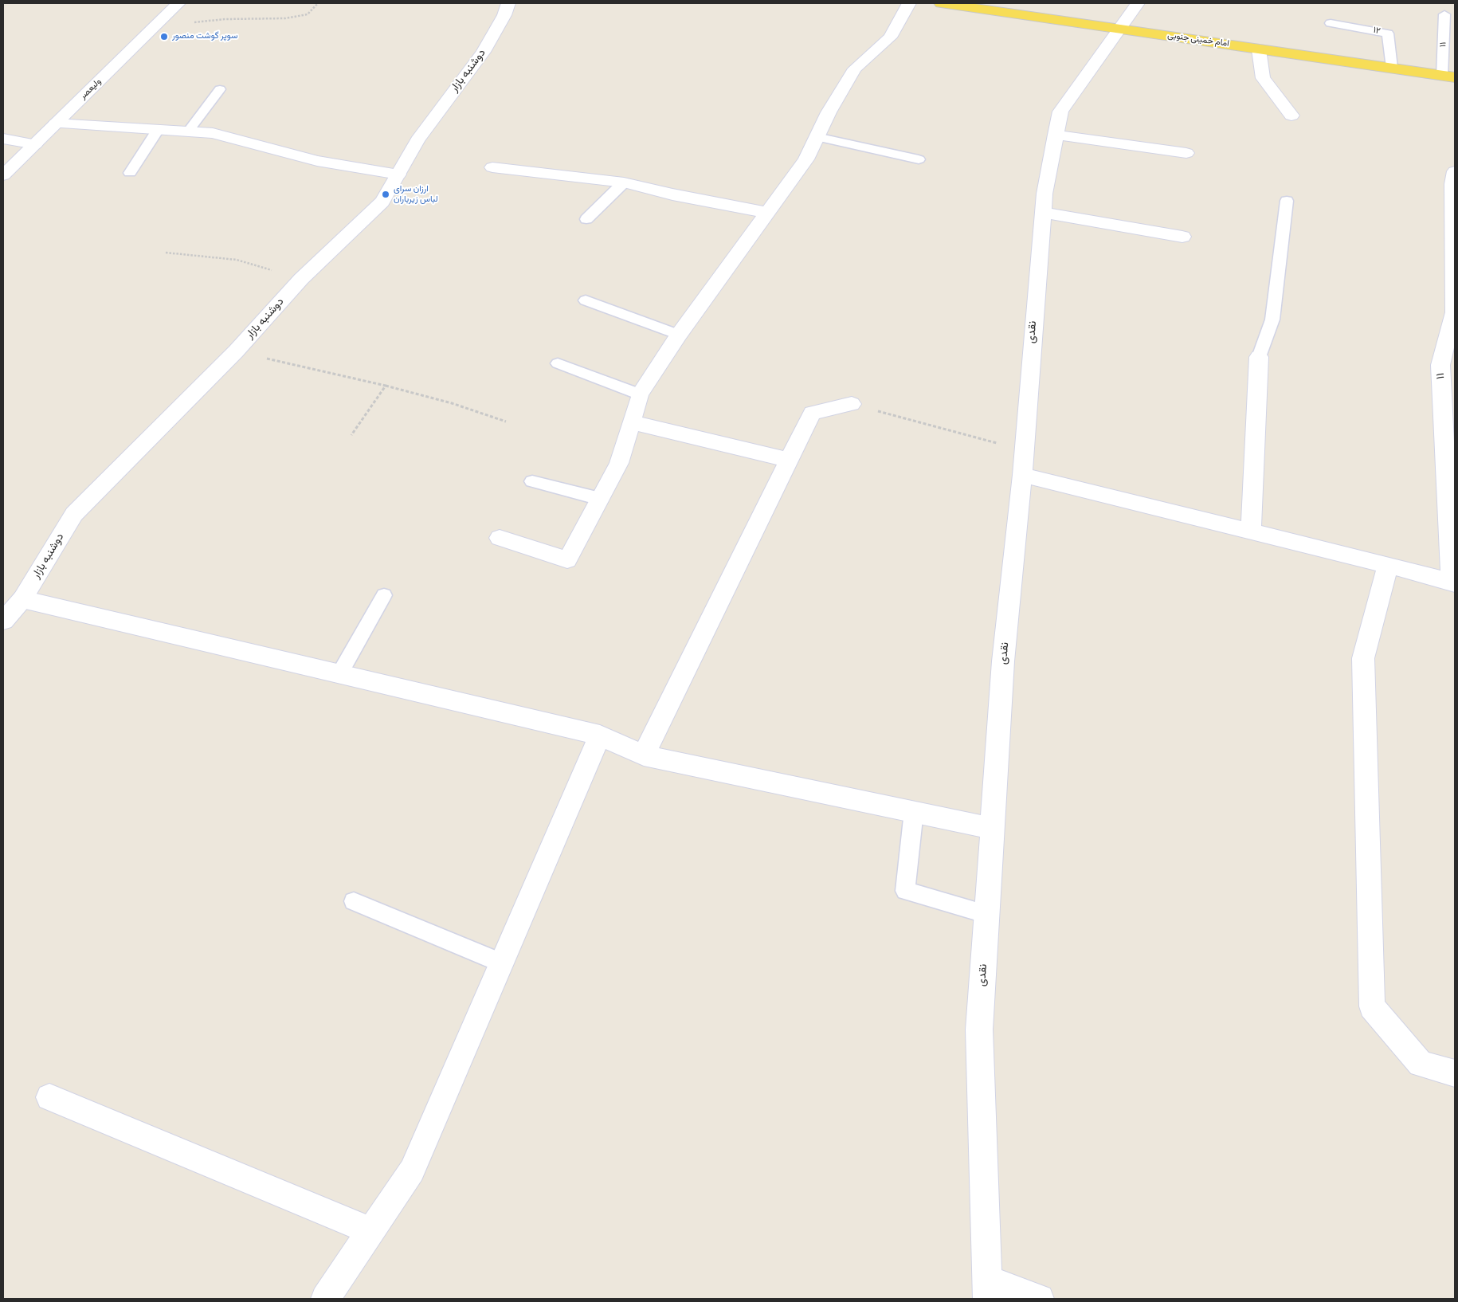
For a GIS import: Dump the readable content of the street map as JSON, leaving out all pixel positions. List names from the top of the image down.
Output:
{
  "streets": {
    "main road": ["امام خمینی جنوبی"],
    "street": [
      "۱۱",
      "دوشنبه بازار",
      "ولیعصر",
      "نقدی"
    ],
    "lane": ["۱۲"]
  },
  "crossings": [
    ["۱۲", "امام خمینی جنوبی"],
    ["امام خمینی جنوبی", "۱۱"],
    ["امام خمینی جنوبی", "نقدی"]
  ],
  "places": ["سوپر گوشت منصور", "ارزان سرای لباس زیرباران"]
}
